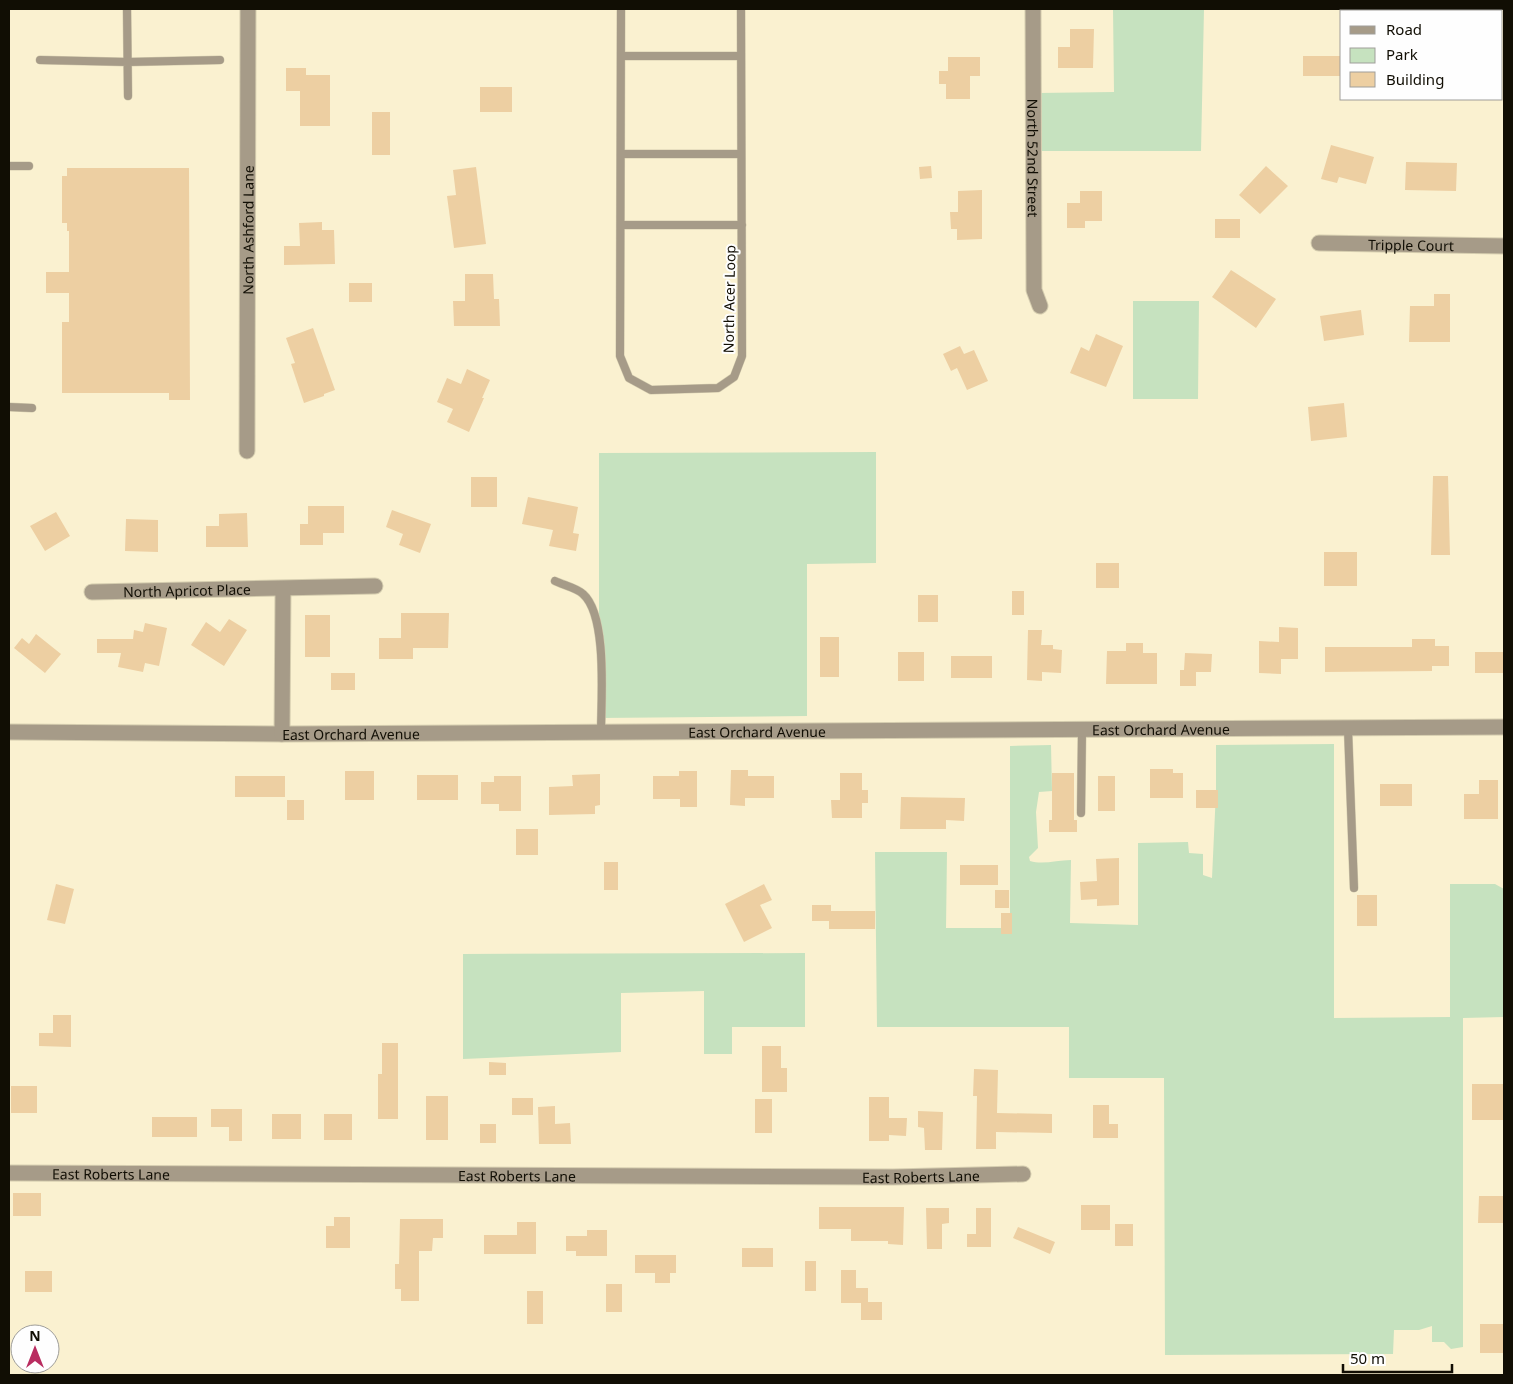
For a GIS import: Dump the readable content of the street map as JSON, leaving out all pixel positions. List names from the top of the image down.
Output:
{
  "streets": {
    "street": [
      "North 52nd Street",
      "North Ashford Lane",
      "Tripple Court",
      "North Apricot Place",
      "East Orchard Avenue",
      "East Roberts Lane"
    ],
    "lane": ["North Acer Loop"]
  },
  "legend": ["Road", "Park", "Building"],
  "scale_bar": "50 m",
  "north": "top"
}
